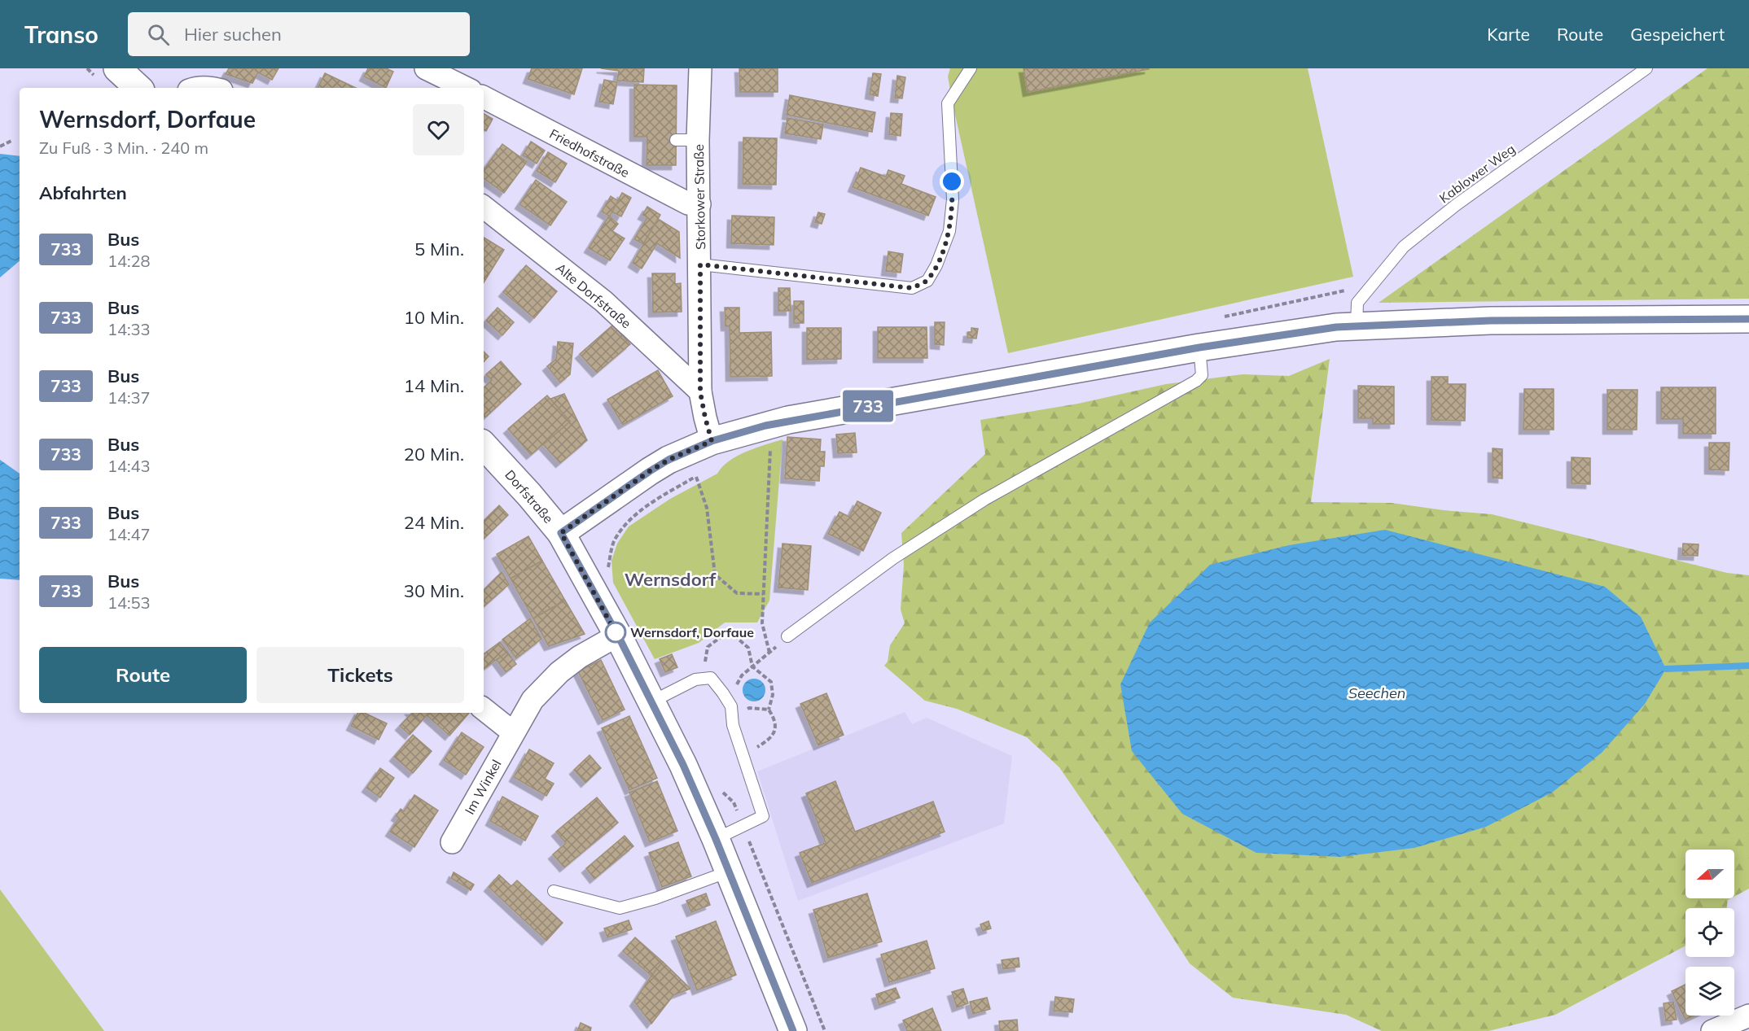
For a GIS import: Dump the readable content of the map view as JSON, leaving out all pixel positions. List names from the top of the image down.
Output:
{
  "streets": {
    "main road": ["Dorfstraße"],
    "street": [
      "Friedhofstraße",
      "Storkower Straße",
      "Alte Dorfstraße",
      "Im Winkel"
    ],
    "lane": ["Kablower Weg"]
  },
  "crossings": [
    ["Friedhofstraße", "Storkower Straße"],
    ["Storkower Straße", "Alte Dorfstraße"],
    ["Dorfstraße", "Im Winkel"]
  ],
  "districts": ["Wernsdorf"],
  "water": ["Seechen"],
  "places": ["Wernsdorf, Dorfaue"],
  "lines": ["bus line 733"],
  "north": "left",
  "page": {
    "header": "Transo",
    "search": "Hier suchen",
    "nav": ["Karte", "Route", "Gespeichert"],
    "on_map": "733",
    "heading": [
      ["Wernsdorf, Dorfaue", "Zu Fuß · 3 Min. · 240 m"],
      "Abfahrten"
    ],
    "list": [
      {
        "mark": "733",
        "name": "Bus",
        "note": "14:28",
        "value": "5 Min."
      },
      {
        "mark": "733",
        "name": "Bus",
        "note": "14:33",
        "value": "10 Min."
      },
      {
        "mark": "733",
        "name": "Bus",
        "note": "14:37",
        "value": "14 Min."
      },
      {
        "mark": "733",
        "name": "Bus",
        "note": "14:43",
        "value": "20 Min."
      },
      {
        "mark": "733",
        "name": "Bus",
        "note": "14:47",
        "value": "24 Min."
      },
      {
        "mark": "733",
        "name": "Bus",
        "note": "14:53",
        "value": "30 Min."
      }
    ],
    "buttons": ["Route", "Tickets"]
  }
}
